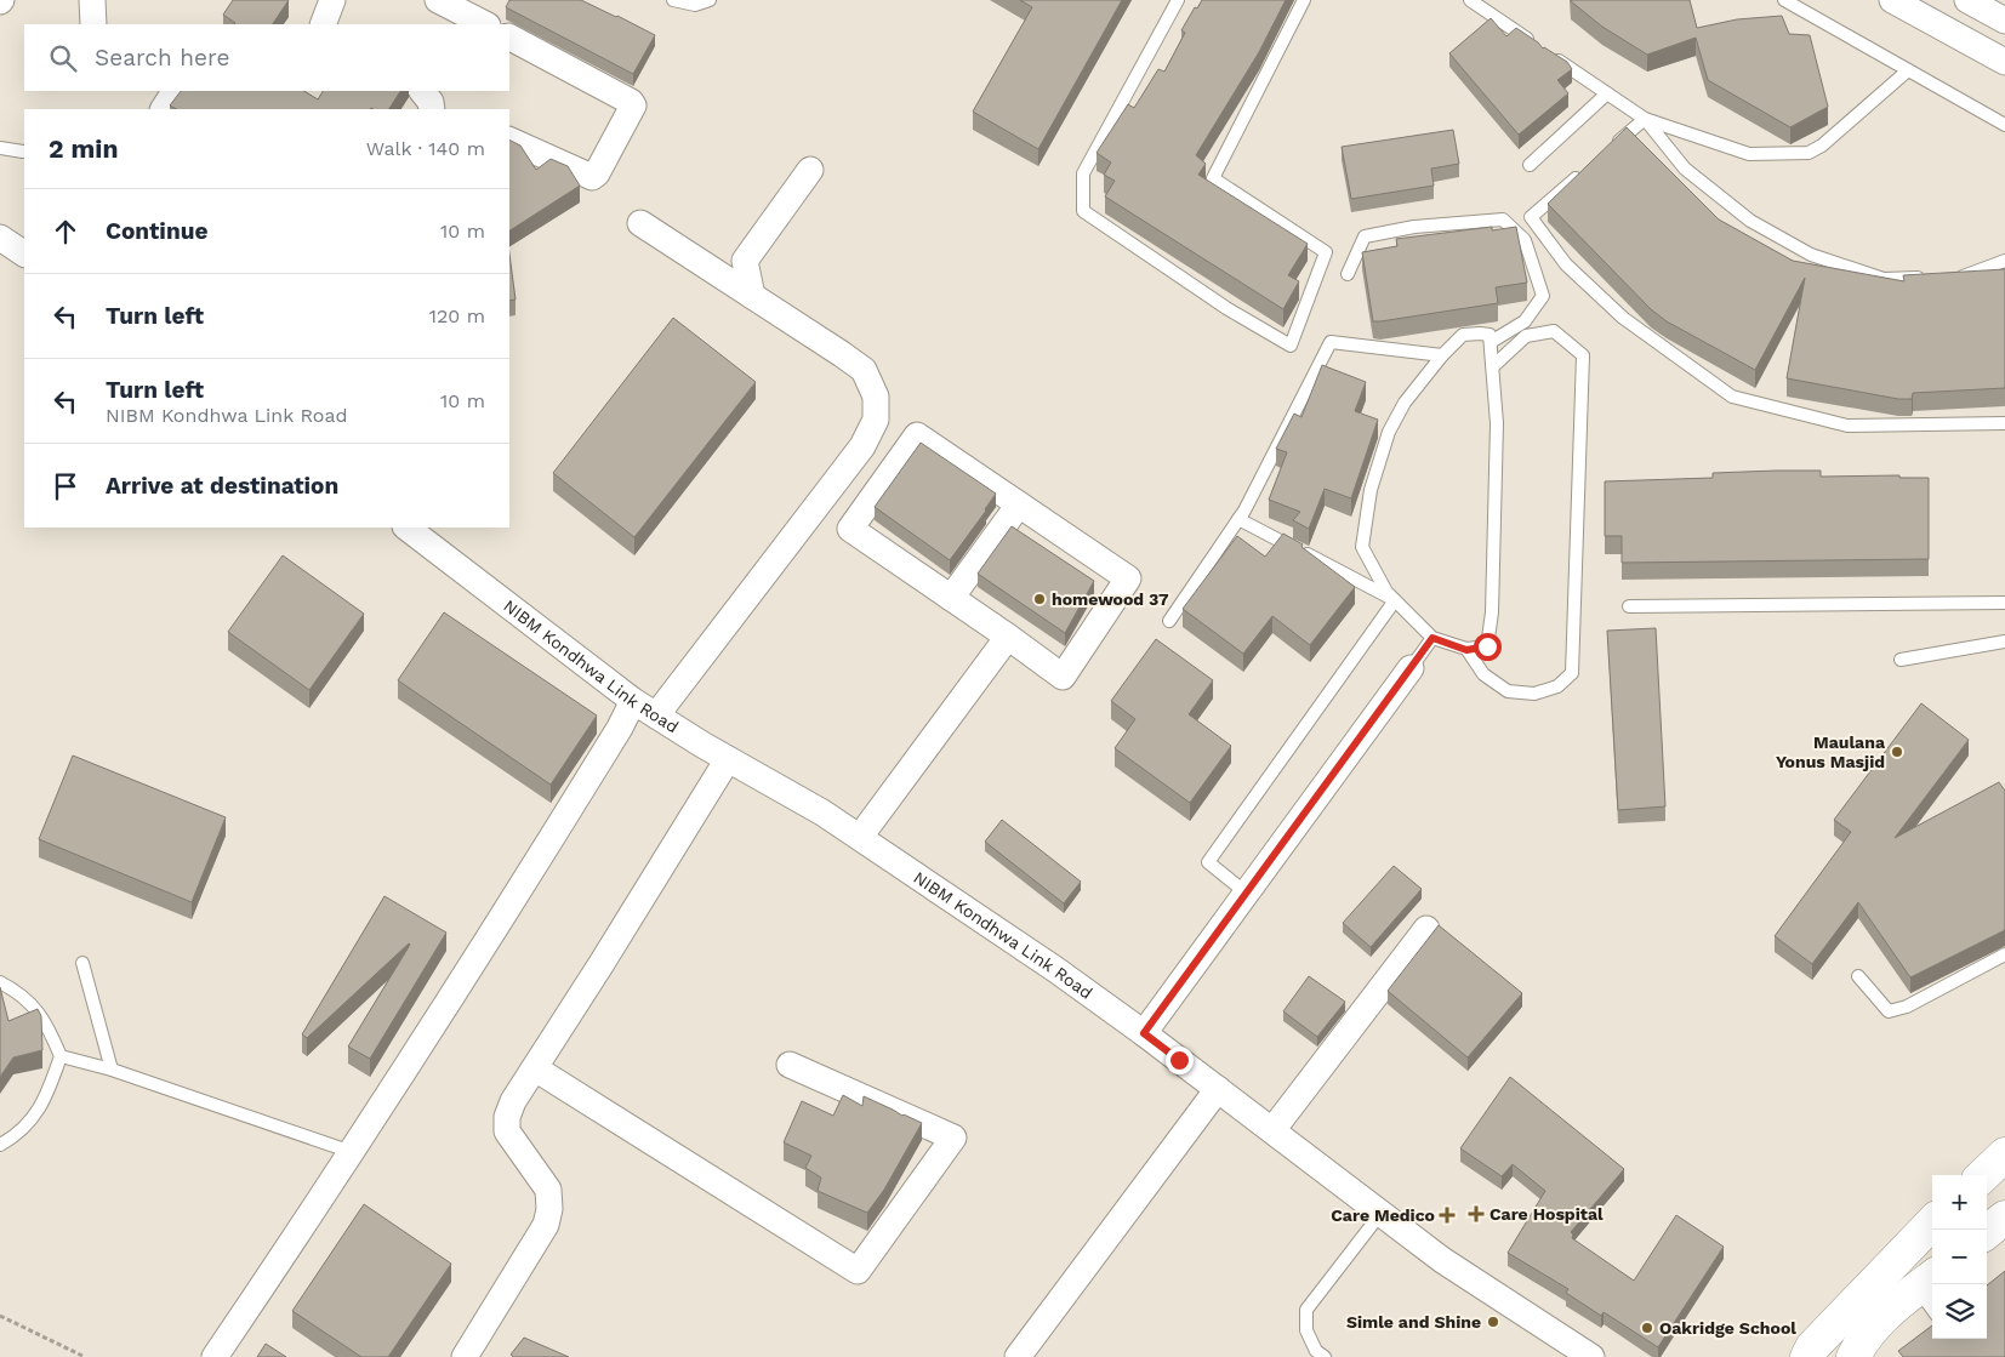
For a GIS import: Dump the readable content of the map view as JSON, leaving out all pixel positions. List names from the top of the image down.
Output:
{
  "streets": {
    "street": ["NIBM Kondhwa Link Road"]
  },
  "places": {
    "other": [
      "homewood 37",
      "Maulana Yonus Masjid",
      "Simle and Shine",
      "Oakridge School"
    ],
    "health": ["Care Hospital", "Care Medico"]
  },
  "page": {
    "search": "Search here",
    "heading": ["2 min", "Walk · 140 m"],
    "list": [
      ["Continue", "10 m"],
      ["Turn left", "120 m"],
      ["Turn left", "NIBM Kondhwa Link Road", "10 m"],
      "Arrive at destination"
    ],
    "map_buttons": ["+", "−"]
  }
}
